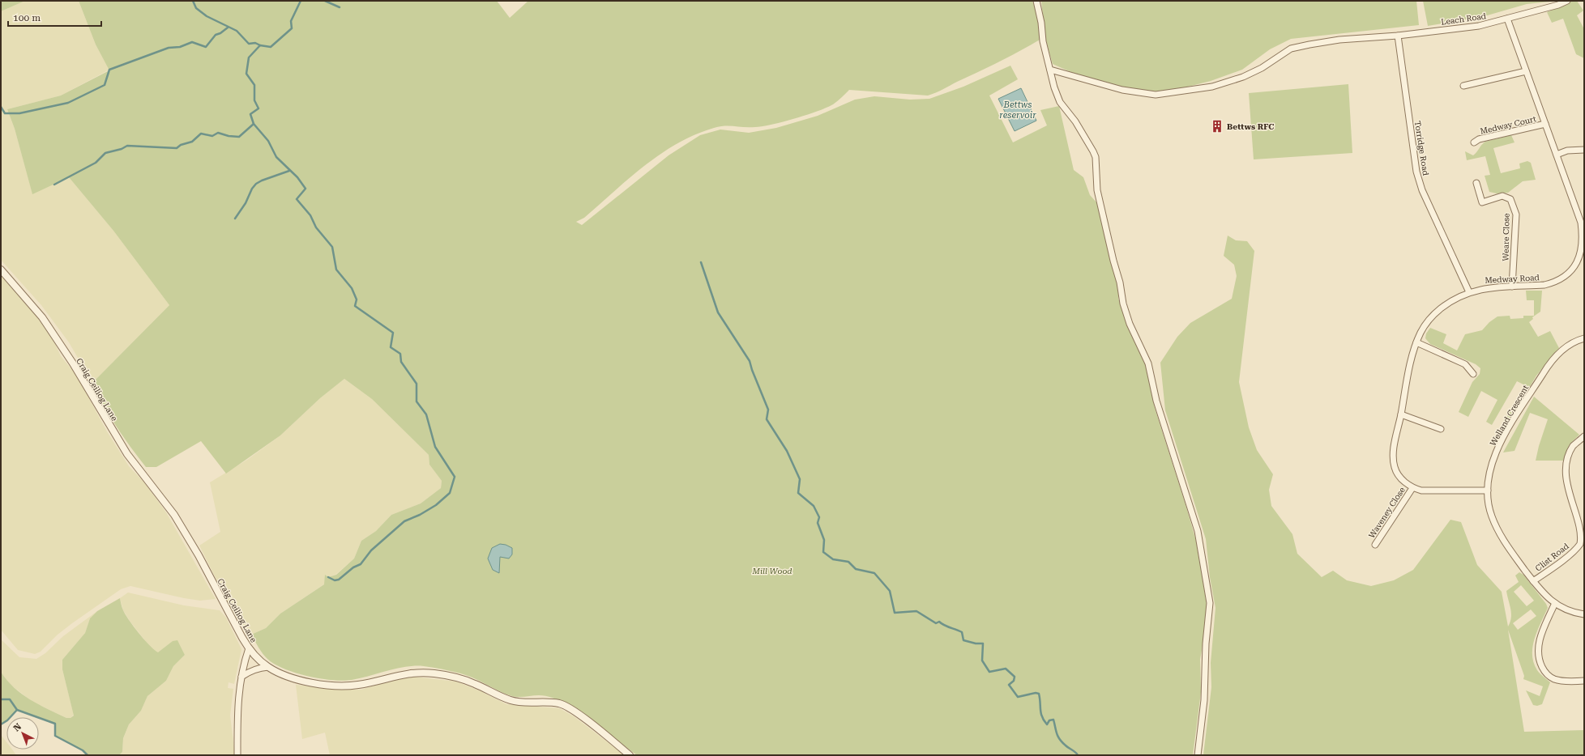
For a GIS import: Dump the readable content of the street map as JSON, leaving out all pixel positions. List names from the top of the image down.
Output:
{
  "streets": {
    "street": [
      "Leach Road",
      "Medway Court",
      "Torridge Road",
      "Weare Close",
      "Medway Road",
      "Craig Ceiliog Lane",
      "Welland Crescent",
      "Waveney Close",
      "Clist Road"
    ]
  },
  "crossings": [
    ["Leach Road", "Torridge Road"],
    ["Leach Road", "Medway Road"],
    ["Medway Court", "Medway Road"],
    ["Torridge Road", "Medway Road"],
    ["Weare Close", "Medway Road"],
    ["Medway Road", "Waveney Close"],
    ["Welland Crescent", "Clist Road"]
  ],
  "water": ["Bettws reservoir"],
  "parks": ["Mill Wood"],
  "places": {
    "building": ["Bettws RFC"]
  },
  "scale_bar": "100 m",
  "north": "top left"
}
